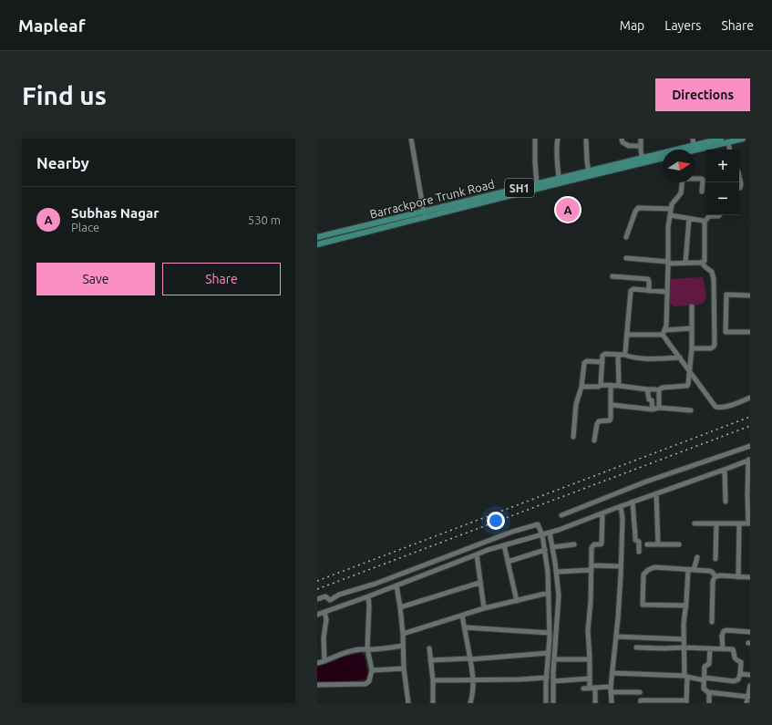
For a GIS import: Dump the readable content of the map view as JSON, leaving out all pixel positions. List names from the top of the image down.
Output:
{
  "streets": {
    "main road": ["SH1", "Barrackpore Trunk Road"]
  },
  "north": "right",
  "page": {
    "header": "Mapleaf",
    "nav": ["Map", "Layers", "Share"],
    "buttons": [
      "Directions",
      ["Save", "Share"]
    ],
    "title": "Find us",
    "heading": "Nearby",
    "map_buttons": ["+", "−"],
    "list": [
      {
        "mark": "A",
        "name": "Subhas Nagar",
        "note": "Place",
        "value": "530 m"
      }
    ],
    "pins": "A"
  }
}
